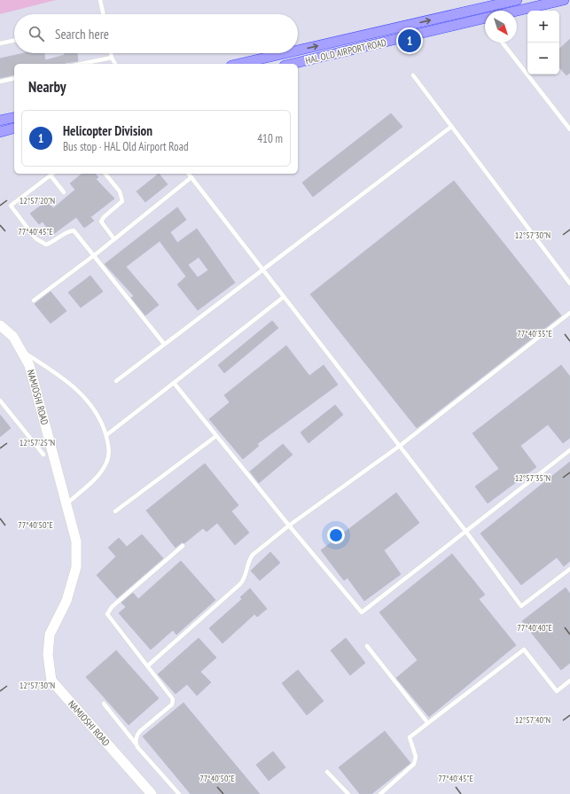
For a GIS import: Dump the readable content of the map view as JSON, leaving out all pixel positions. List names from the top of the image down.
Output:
{
  "streets": {
    "main road": ["HAL OLD AIRPORT ROAD", "NAMJOSHI ROAD"]
  },
  "north": "bottom right",
  "page": {
    "map_buttons": ["+", "−"],
    "search": "Search here",
    "pins": "1",
    "heading": "Nearby",
    "list": [
      {
        "mark": "1",
        "name": "Helicopter Division",
        "note": "Bus stop · HAL Old Airport Road",
        "value": "410 m"
      }
    ]
  },
  "coordinates": [
    "12°57'20\"N",
    "77°40'45\"E",
    "12°57'30\"N",
    "77°40'35\"E",
    "12°57'25\"N",
    "12°57'35\"N",
    "77°40'50\"E",
    "77°40'40\"E",
    "12°57'40\"N"
  ]
}
